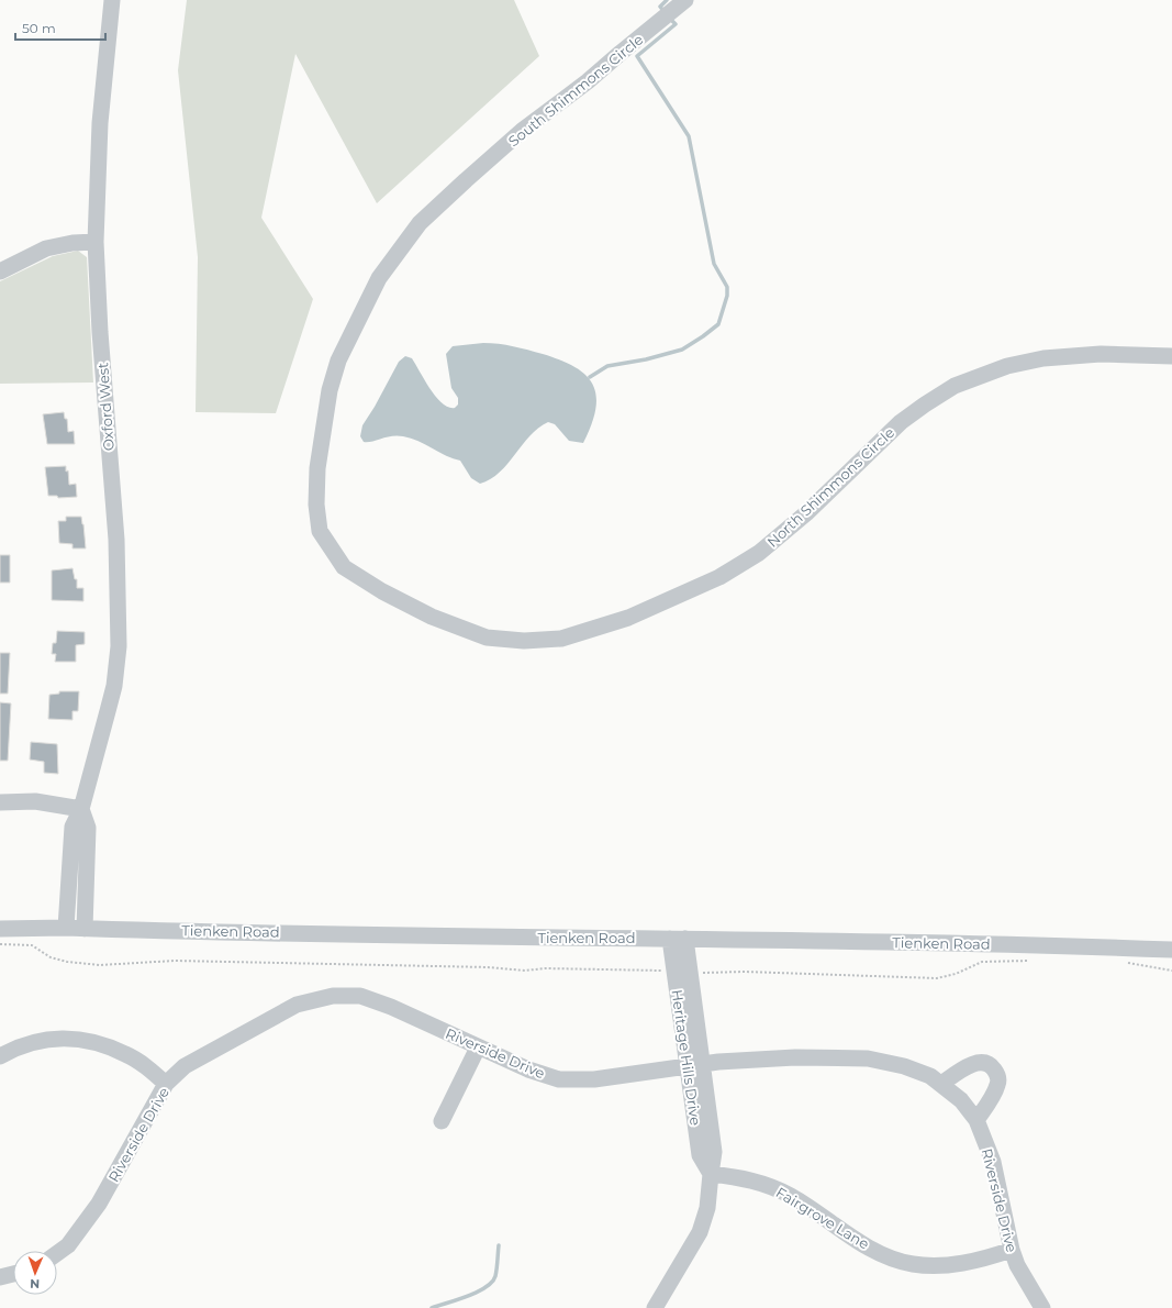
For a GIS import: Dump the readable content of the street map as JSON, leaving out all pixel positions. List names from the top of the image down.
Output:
{
  "streets": {
    "street": [
      "South Shimmons Circle",
      "Oxford West",
      "North Shimmons Circle",
      "Tienken Road",
      "Riverside Drive",
      "Heritage Hills Drive",
      "Fairgrove Lane"
    ]
  },
  "crossings": [
    ["South Shimmons Circle", "North Shimmons Circle"],
    ["Oxford West", "Tienken Road"],
    ["Tienken Road", "Heritage Hills Drive"],
    ["Riverside Drive", "Heritage Hills Drive"],
    ["Riverside Drive", "Fairgrove Lane"],
    ["Heritage Hills Drive", "Fairgrove Lane"]
  ],
  "scale_bar": "50 m",
  "north": "bottom"
}
